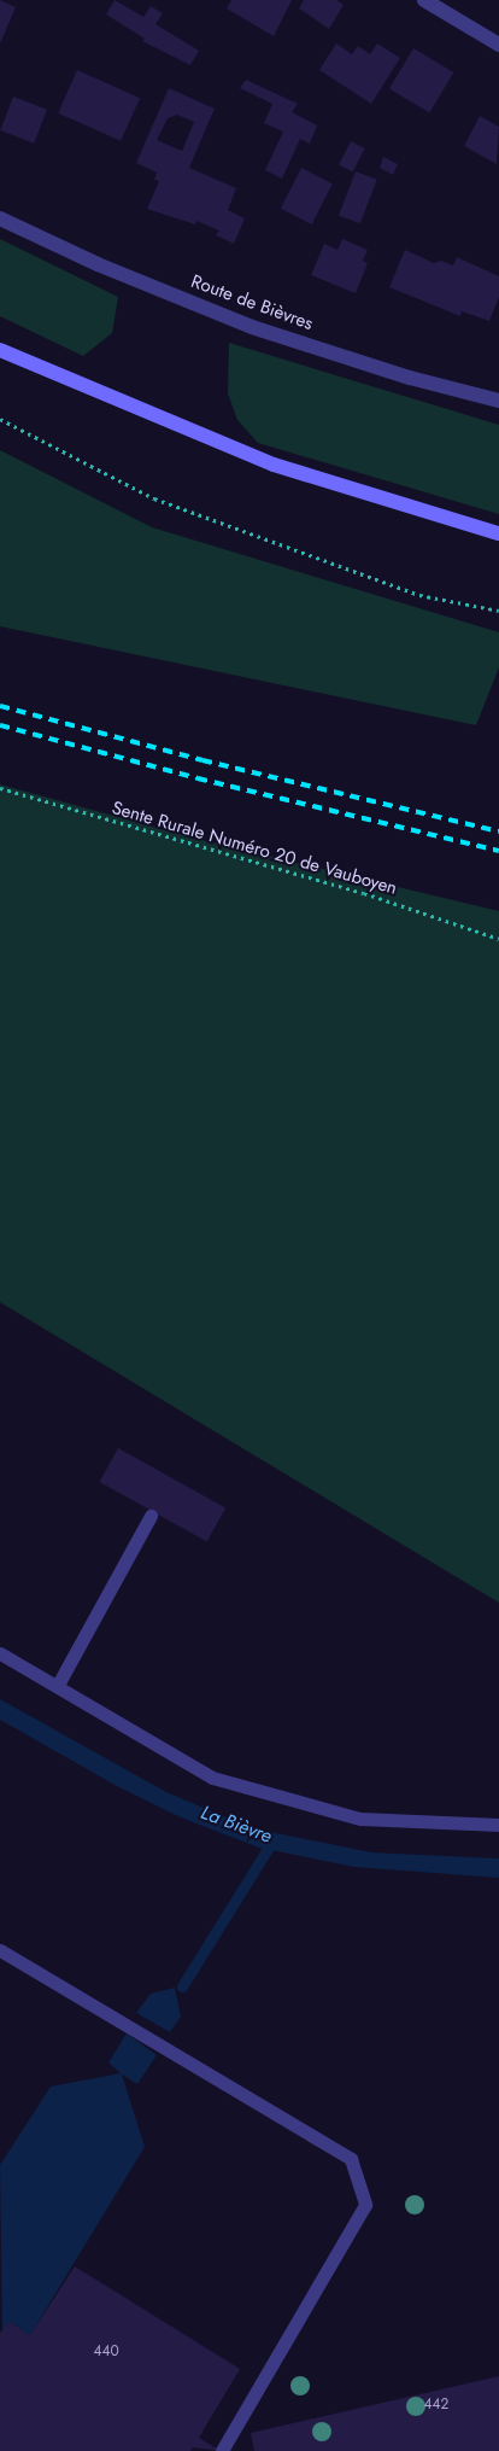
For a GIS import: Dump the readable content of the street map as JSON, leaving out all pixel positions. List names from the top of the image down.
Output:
{
  "streets": {
    "street": ["Route de Bièvres"],
    "path": ["Sente Rurale Numéro 20 de Vauboyen"]
  },
  "water": ["La Bièvre"],
  "house_numbers": ["440", "442"]
}
